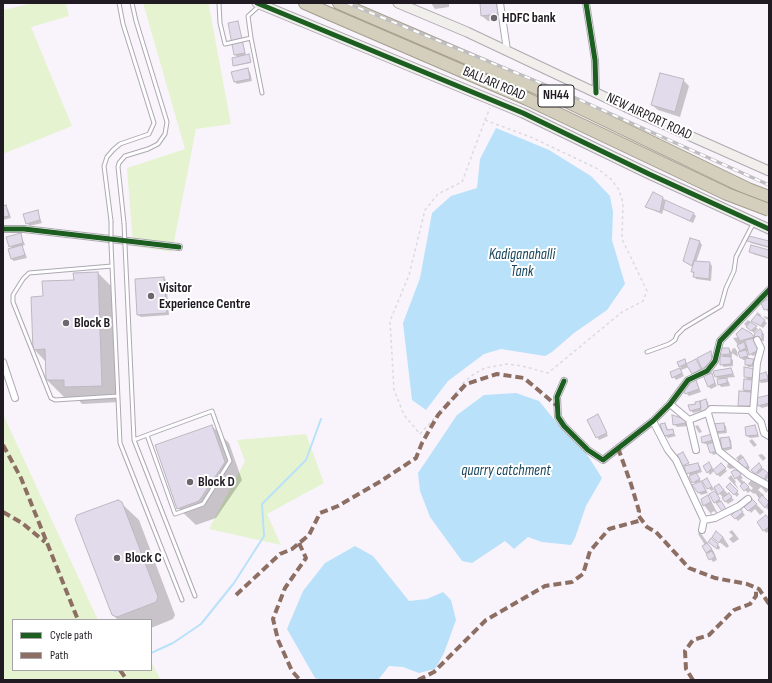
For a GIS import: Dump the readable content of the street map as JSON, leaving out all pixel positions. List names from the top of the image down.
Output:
{
  "streets": {
    "highway": ["BALLARI ROAD", "NH44"],
    "street": ["NEW AIRPORT ROAD"]
  },
  "water": ["Kadiganahalli Tank", "quarry catchment"],
  "places": [
    "HDFC bank",
    "Visitor Experience Centre",
    "Block B",
    "Block D",
    "Block C"
  ],
  "legend": ["Cycle path", "Path"]
}
